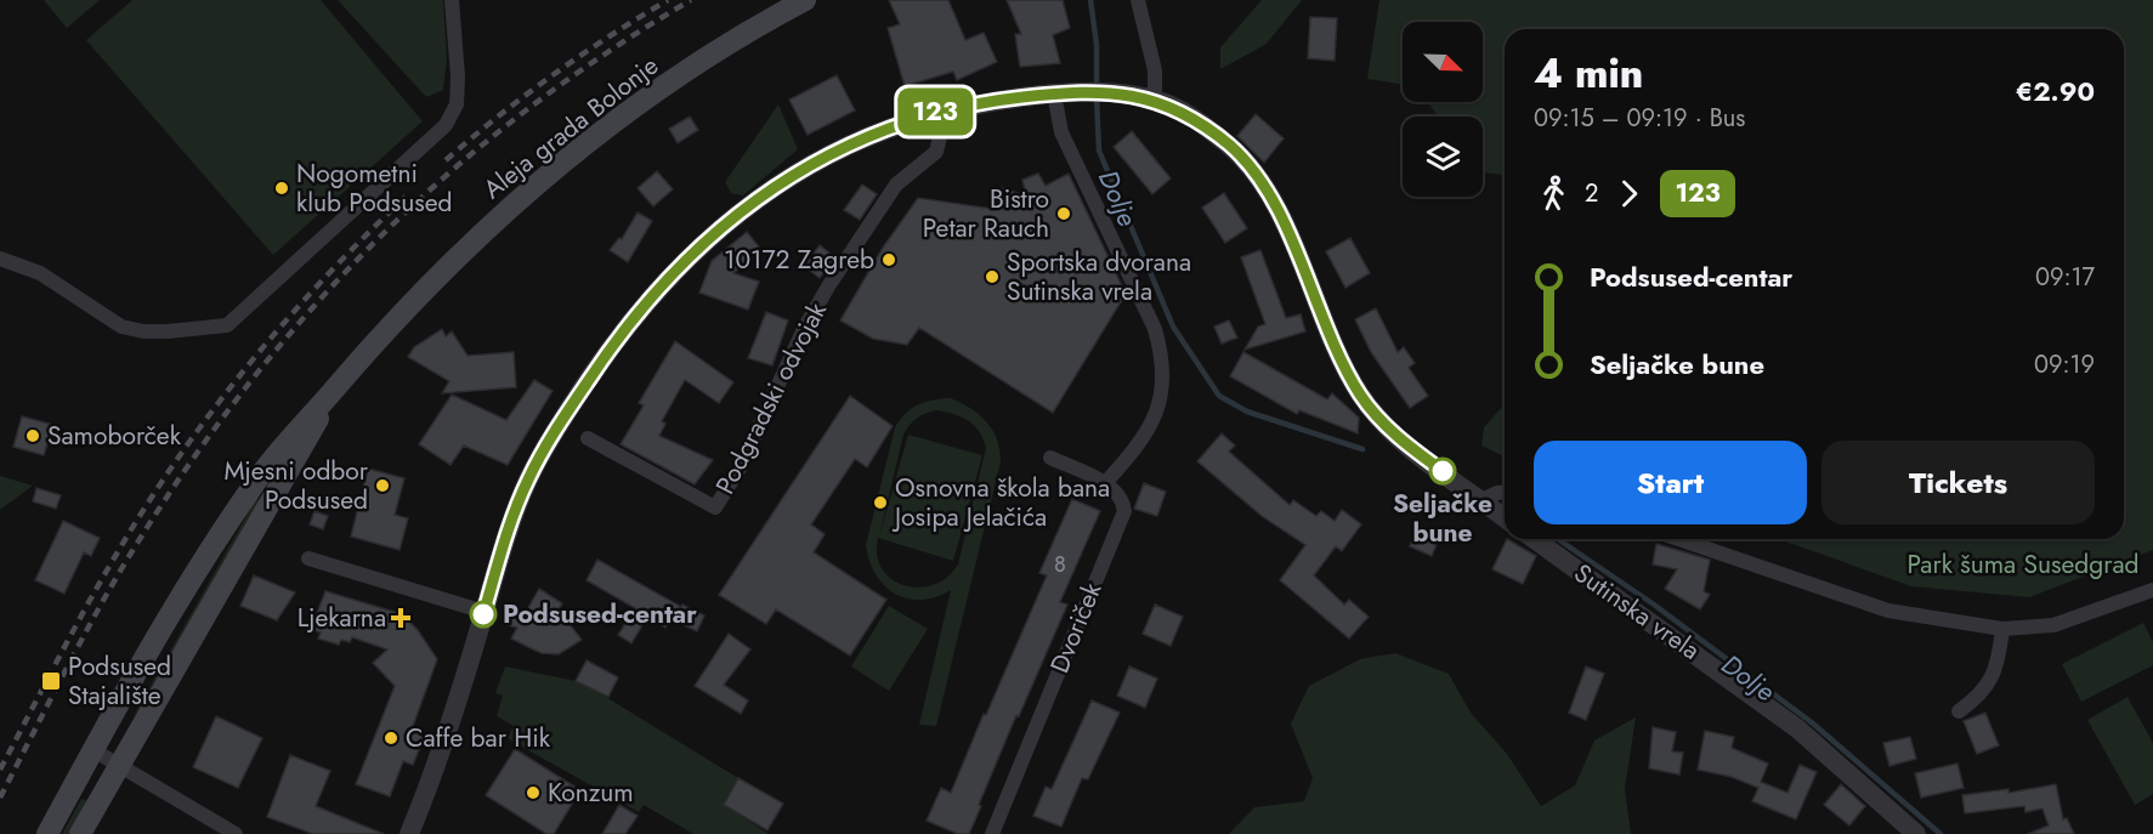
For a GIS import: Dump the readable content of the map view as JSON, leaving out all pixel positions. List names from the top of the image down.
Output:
{
  "streets": {
    "main road": ["Aleja grada Bolonje"],
    "street": ["Podgradski odvojak", "Sutinska vrela", "Dvoriček"]
  },
  "water": ["Dolje"],
  "parks": ["Park šuma Susedgrad"],
  "places": {
    "other": [
      "Nogometni klub Podsused",
      "Bistro Petar Rauch",
      "10172 Zagreb",
      "Sportska dvorana Sutinska vrela",
      "Samoborček",
      "Seljačke bune",
      "Mjesni odbor Podsused",
      "Osnovna škola bana Josipa Jelačića",
      "Podsused-centar",
      "Caffe bar Hik",
      "Konzum"
    ],
    "health": ["Ljekarna"],
    "transit": ["Podsused Stajalište"]
  },
  "lines": ["bus line 123"],
  "house_numbers": ["8"],
  "north": "bottom right",
  "page": {
    "on_map": "123",
    "heading": ["4 min", "09:15 – 09:19 · Bus", "€2.90"],
    "legs": ["2", "123"],
    "list": [
      {
        "name": "Podsused-centar",
        "value": "09:17"
      },
      {
        "name": "Seljačke bune",
        "value": "09:19"
      }
    ],
    "buttons": ["Start", "Tickets"]
  }
}
